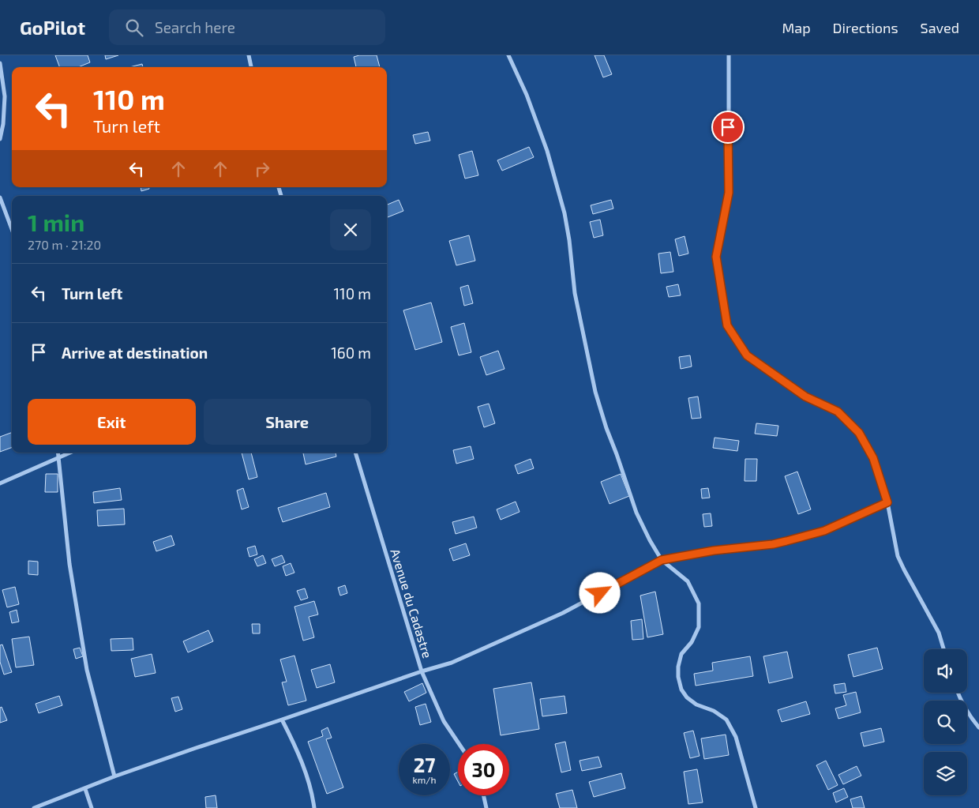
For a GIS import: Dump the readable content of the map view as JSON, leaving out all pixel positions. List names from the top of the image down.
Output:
{
  "streets": {
    "street": ["Avenue du Cadastre"]
  },
  "page": {
    "header": "GoPilot",
    "search": "Search here",
    "nav": ["Map", "Directions", "Saved"],
    "turn": ["110 m", "Turn left"],
    "heading": ["1 min", "270 m · 21:20"],
    "list": [
      {
        "name": "Turn left",
        "value": "110 m"
      },
      {
        "name": "Arrive at destination",
        "value": "160 m"
      }
    ],
    "buttons": ["Exit", "Share"],
    "speed": "27 km/h",
    "limit": "30"
  }
}
